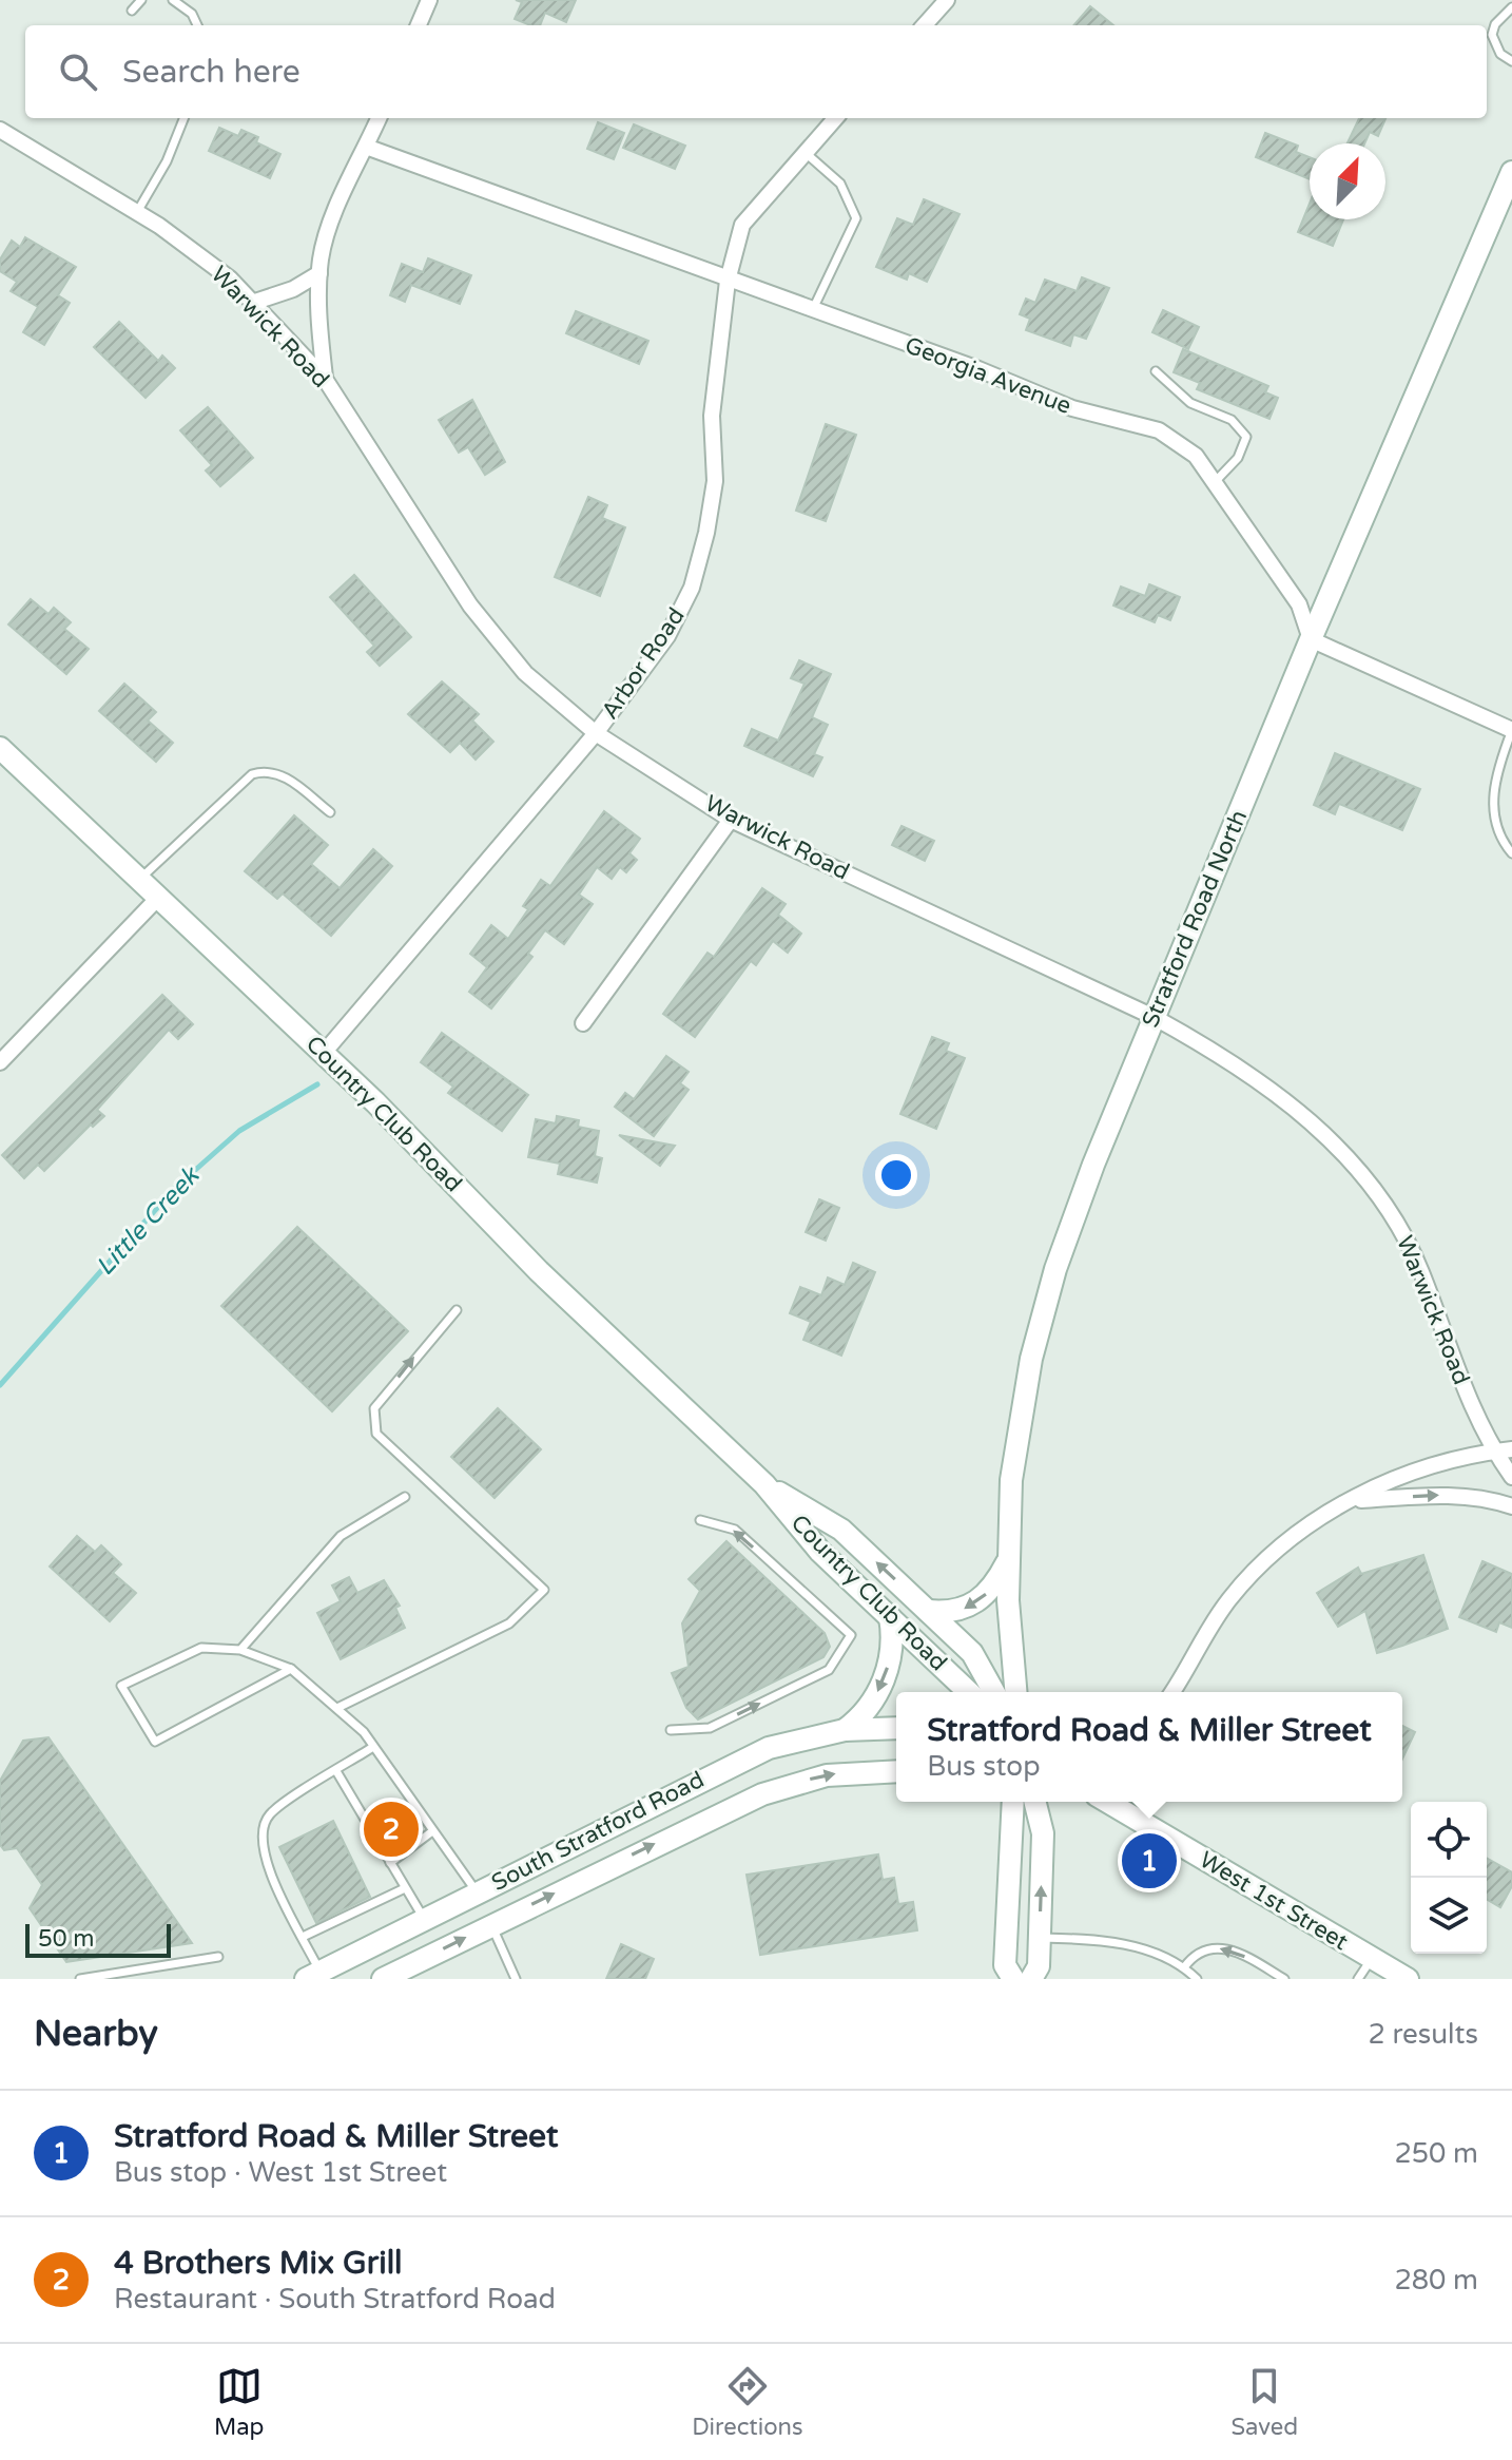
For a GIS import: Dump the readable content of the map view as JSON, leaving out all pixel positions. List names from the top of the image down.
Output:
{
  "streets": {
    "main road": [
      "Stratford Road North",
      "Country Club Road",
      "South Stratford Road",
      "West 1st Street"
    ],
    "street": ["Warwick Road", "Georgia Avenue", "Arbor Road"]
  },
  "crossings": [
    ["Warwick Road", "Arbor Road"],
    ["Warwick Road", "Stratford Road North"],
    ["Georgia Avenue", "Arbor Road"],
    ["Georgia Avenue", "Stratford Road North"],
    ["Arbor Road", "Country Club Road"]
  ],
  "water": ["Little Creek"],
  "scale_bar": "50 m",
  "north": "top right",
  "page": {
    "search": "Search here",
    "popup": ["Stratford Road & Miller Street", "Bus stop"],
    "pins": ["2", "1"],
    "scale": "50 m",
    "heading": ["Nearby", "2 results"],
    "list": [
      {
        "mark": "1",
        "name": "Stratford Road & Miller Street",
        "note": "Bus stop · West 1st Street",
        "value": "250 m"
      },
      {
        "mark": "2",
        "name": "4 Brothers Mix Grill",
        "note": "Restaurant · South Stratford Road",
        "value": "280 m"
      }
    ],
    "nav": ["Map", "Directions", "Saved"]
  }
}
